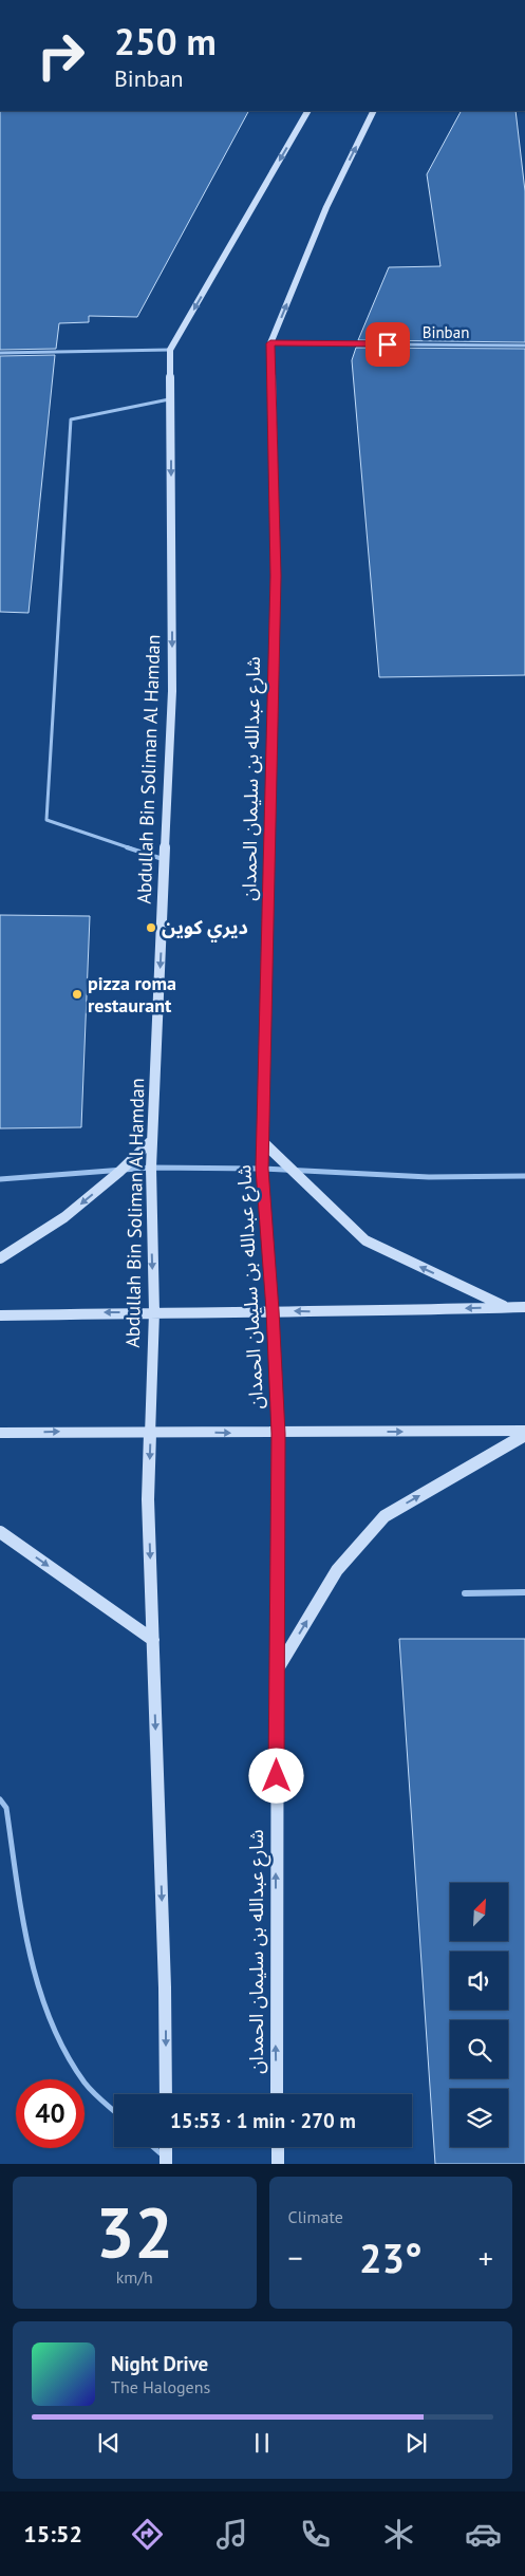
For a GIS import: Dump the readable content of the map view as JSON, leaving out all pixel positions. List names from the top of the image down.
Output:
{
  "streets": {
    "street": ["Binban", "Abdullah Bin Soliman Al Hamdan", "شارع عبدالله بن سليمان الحمدان"]
  },
  "crossings": [
    ["Binban", "شارع عبدالله بن سليمان الحمدان"]
  ],
  "one_way": ["Abdullah Bin Soliman Al Hamdan"],
  "places": ["ديري كوين", "pizza roma restaurant"],
  "north": "top right",
  "page": {
    "turn": ["250 m", "Binban"],
    "limit": "40",
    "trip": "15:53 · 1 min · 270 m",
    "tile": [
      ["32", "km/h"],
      "Climate"
    ],
    "heat": ["−", "23°", "+"],
    "song": ["Night Drive", "The Halogens"],
    "tabs": "15:52"
  }
}
